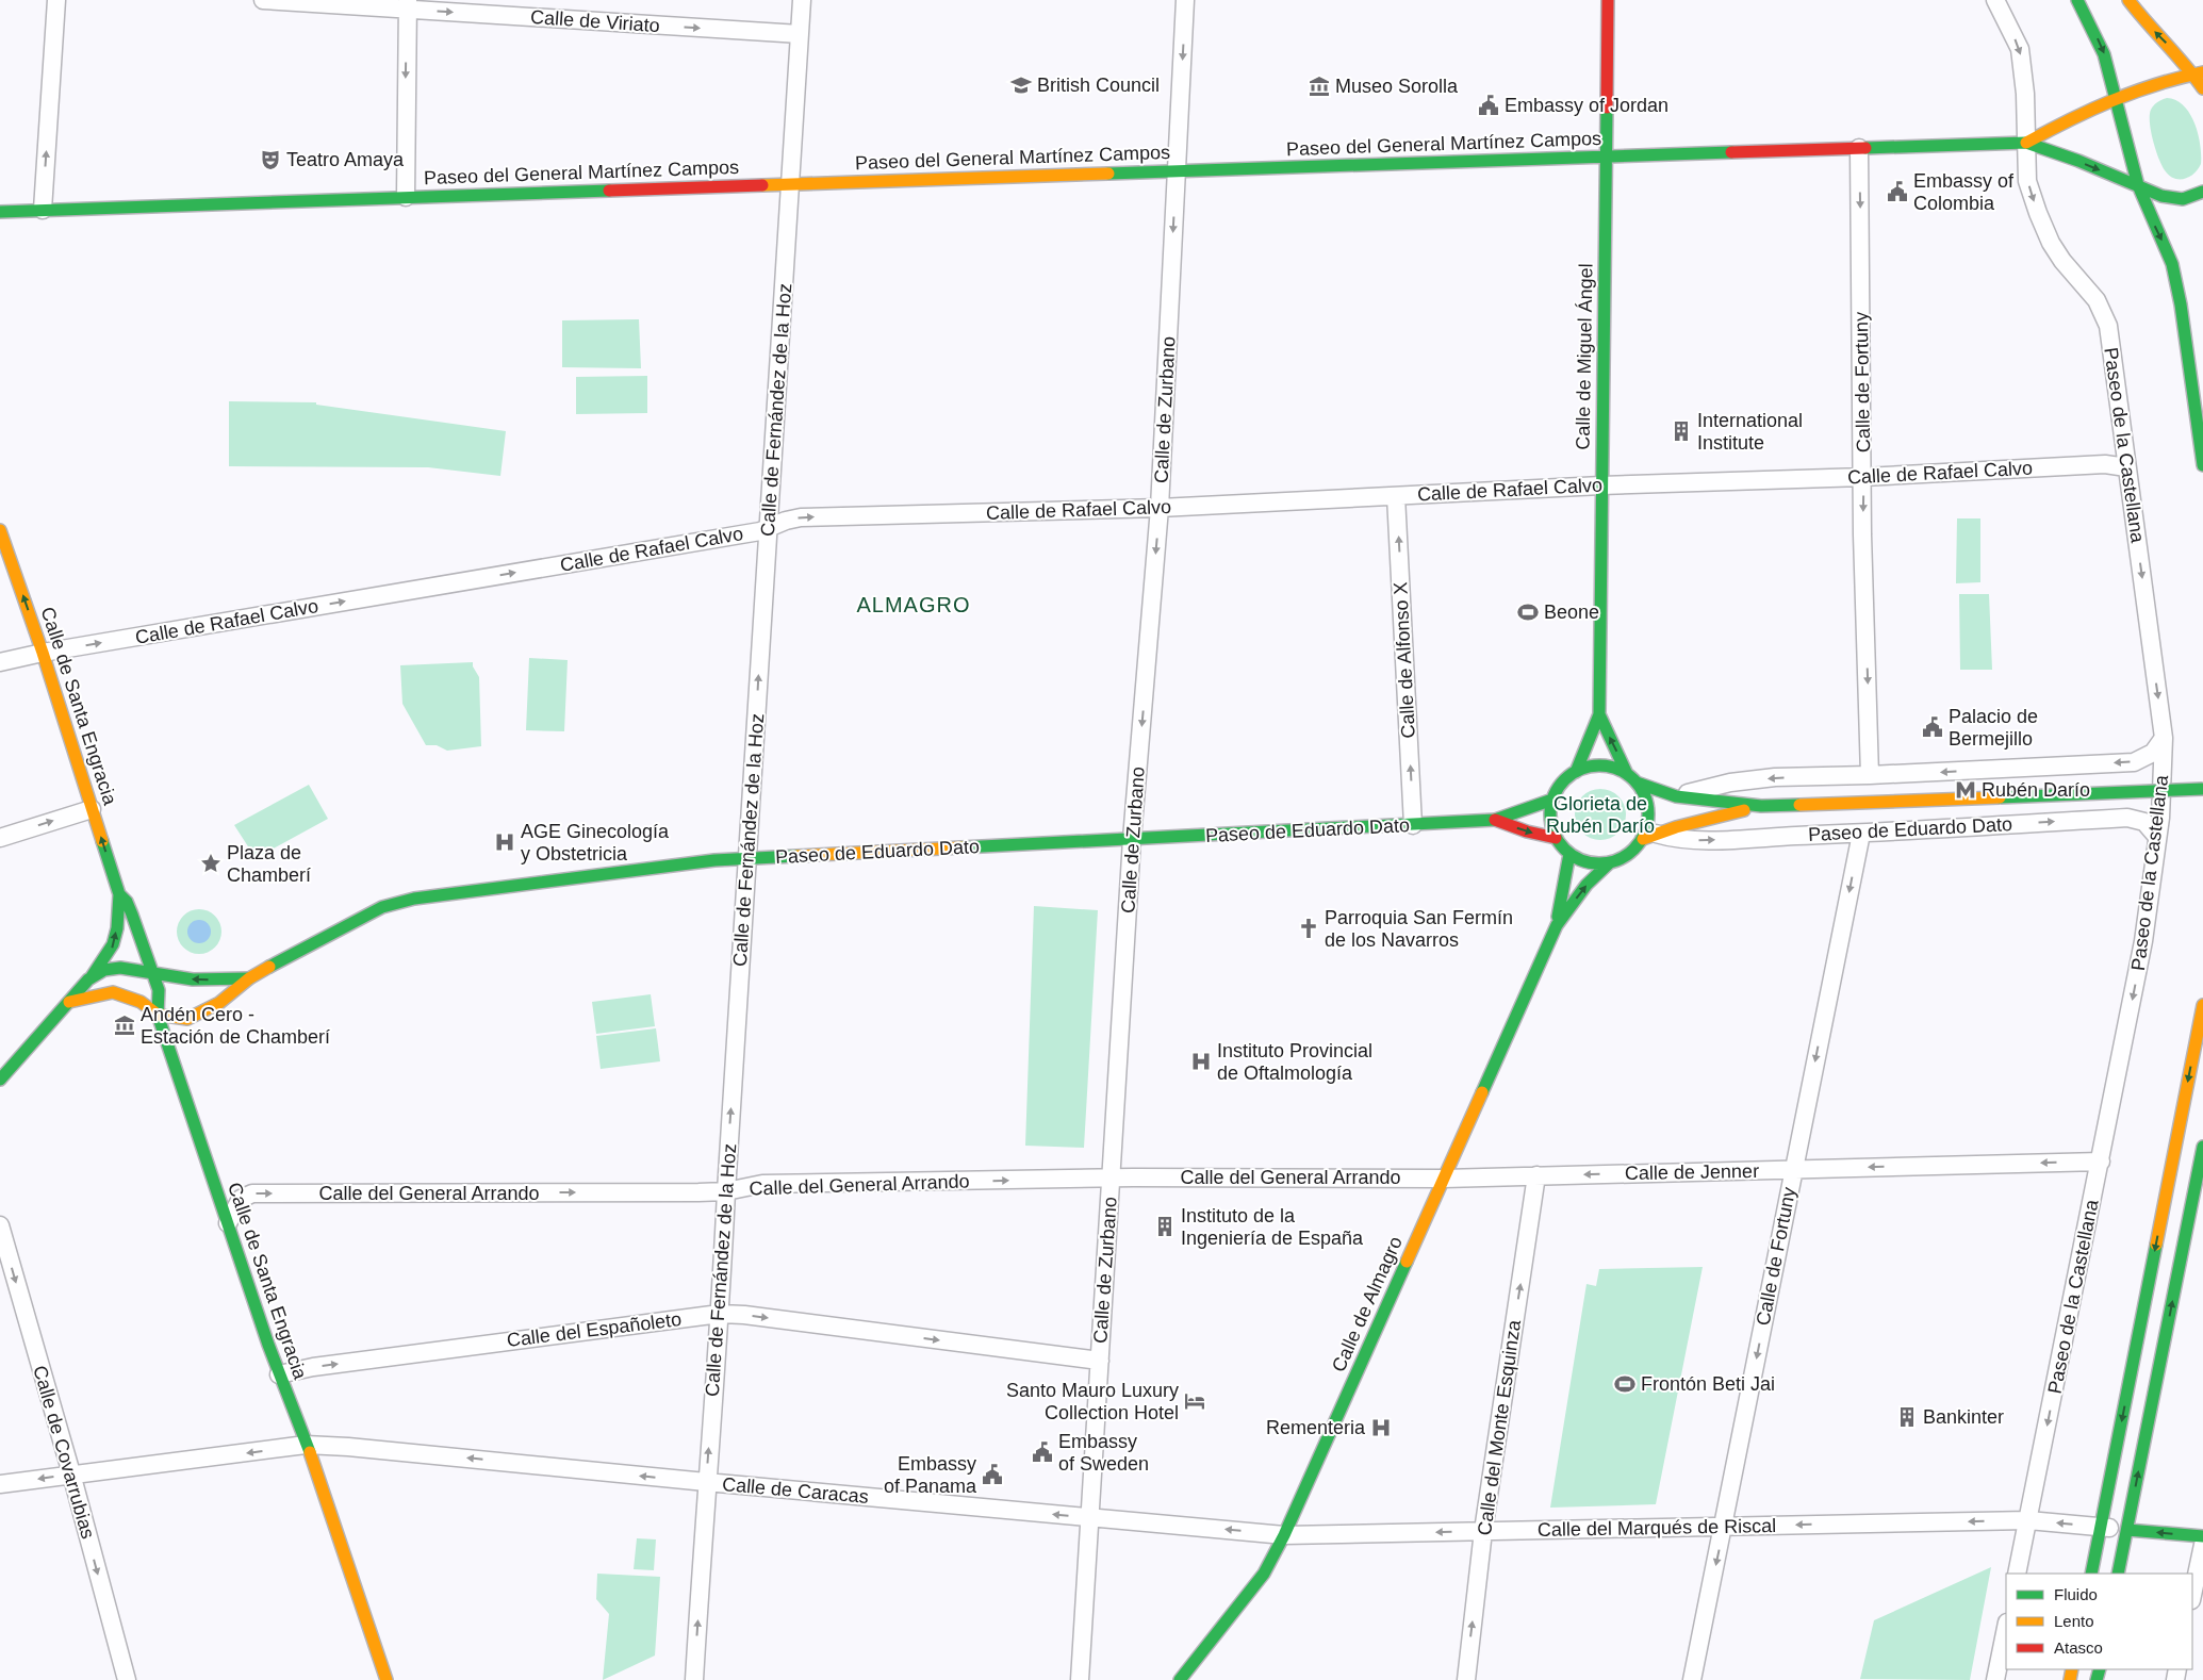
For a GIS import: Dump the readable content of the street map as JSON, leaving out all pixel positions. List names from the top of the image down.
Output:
{
  "streets": {
    "main road": [
      "Paseo del General Martínez Campos",
      "Calle de Miguel Ángel",
      "Calle de Santa Engracia",
      "Paseo de Eduardo Dato",
      "Calle de Almagro"
    ],
    "street": [
      "Calle de Viriato",
      "Calle de Fortuny",
      "Calle de Fernández de la Hoz",
      "Calle de Zurbano",
      "Paseo de la Castellana",
      "Calle de Rafael Calvo",
      "Calle de Alfonso X",
      "Calle de Jenner",
      "Calle del General Arrando",
      "Calle del Españoleto",
      "Calle del Monte Esquinza",
      "Calle de Covarrubias",
      "Calle de Caracas",
      "Calle del Marqués de Riscal"
    ]
  },
  "crossings": [
    ["Calle de Viriato", "Calle de Fernández de la Hoz"],
    ["Paseo del General Martínez Campos", "Calle de Miguel Ángel"],
    ["Paseo del General Martínez Campos", "Calle de Fortuny"],
    ["Paseo del General Martínez Campos", "Calle de Fernández de la Hoz"],
    ["Paseo del General Martínez Campos", "Calle de Zurbano"],
    ["Paseo del General Martínez Campos", "Paseo de la Castellana"],
    ["Calle de Miguel Ángel", "Calle de Rafael Calvo"],
    ["Calle de Miguel Ángel", "Paseo de Eduardo Dato"],
    ["Calle de Miguel Ángel", "Calle de Almagro"],
    ["Calle de Fortuny", "Calle de Rafael Calvo"],
    ["Calle de Fortuny", "Paseo de Eduardo Dato"],
    ["Calle de Fortuny", "Calle de Jenner"],
    ["Calle de Fortuny", "Calle del Marqués de Riscal"],
    ["Calle de Fernández de la Hoz", "Calle de Rafael Calvo"],
    ["Calle de Fernández de la Hoz", "Paseo de Eduardo Dato"],
    ["Calle de Fernández de la Hoz", "Calle del General Arrando"],
    ["Calle de Fernández de la Hoz", "Calle del Españoleto"],
    ["Calle de Fernández de la Hoz", "Calle de Caracas"],
    ["Calle de Zurbano", "Calle de Rafael Calvo"],
    ["Calle de Zurbano", "Paseo de Eduardo Dato"],
    ["Calle de Zurbano", "Calle del General Arrando"],
    ["Calle de Zurbano", "Calle del Españoleto"],
    ["Calle de Zurbano", "Calle de Caracas"],
    ["Paseo de la Castellana", "Calle de Rafael Calvo"],
    ["Paseo de la Castellana", "Paseo de Eduardo Dato"],
    ["Paseo de la Castellana", "Calle de Jenner"],
    ["Paseo de la Castellana", "Calle del Marqués de Riscal"],
    ["Calle de Rafael Calvo", "Calle de Alfonso X"],
    ["Calle de Rafael Calvo", "Calle de Santa Engracia"],
    ["Calle de Alfonso X", "Paseo de Eduardo Dato"],
    ["Calle de Santa Engracia", "Paseo de Eduardo Dato"],
    ["Calle de Santa Engracia", "Calle del General Arrando"],
    ["Calle de Santa Engracia", "Calle del Españoleto"],
    ["Calle de Santa Engracia", "Calle de Caracas"],
    ["Paseo de Eduardo Dato", "Calle de Almagro"],
    ["Calle de Jenner", "Calle del General Arrando"],
    ["Calle de Jenner", "Calle de Almagro"],
    ["Calle de Jenner", "Calle del Monte Esquinza"],
    ["Calle del General Arrando", "Calle de Almagro"],
    ["Calle de Almagro", "Calle de Caracas"],
    ["Calle de Almagro", "Calle del Marqués de Riscal"],
    ["Calle del Monte Esquinza", "Calle del Marqués de Riscal"],
    ["Calle de Covarrubias", "Calle de Caracas"],
    ["Calle de Caracas", "Calle del Marqués de Riscal"]
  ],
  "one_way": [
    "Calle de Viriato",
    "Calle de Fortuny",
    "Calle de Fernández de la Hoz",
    "Calle de Zurbano",
    "Paseo de la Castellana",
    "Calle de Rafael Calvo",
    "Calle de Alfonso X",
    "Calle de Jenner",
    "Calle del General Arrando",
    "Calle del Españoleto",
    "Calle del Monte Esquinza",
    "Calle de Covarrubias",
    "Calle de Caracas",
    "Calle del Marqués de Riscal"
  ],
  "districts": ["ALMAGRO"],
  "parks": ["Glorieta de Rubén Darío"],
  "places": {
    "school or university": ["British Council"],
    "museum": ["Museo Sorolla", "Andén Cero - Estación de Chamberí"],
    "public building": [
      "Embassy of Jordan",
      "Embassy of Colombia",
      "Palacio de Bermejillo",
      "Embassy of Sweden",
      "Embassy of Panama"
    ],
    "theatre": ["Teatro Amaya"],
    "building": ["International Institute", "Instituto de la Ingeniería de España", "Bankinter"],
    "sports": ["Beone", "Frontón Beti Jai"],
    "metro station": ["Rubén Darío"],
    "hospital": ["AGE Ginecología y Obstetricia", "Instituto Provincial de Oftalmología", "Rementeria"],
    "place": ["Plaza de Chamberí"],
    "church": ["Parroquia San Fermín de los Navarros"],
    "hotel": ["Santo Mauro Luxury Collection Hotel"]
  },
  "legend": ["Fluido", "Lento", "Atasco"]
}
